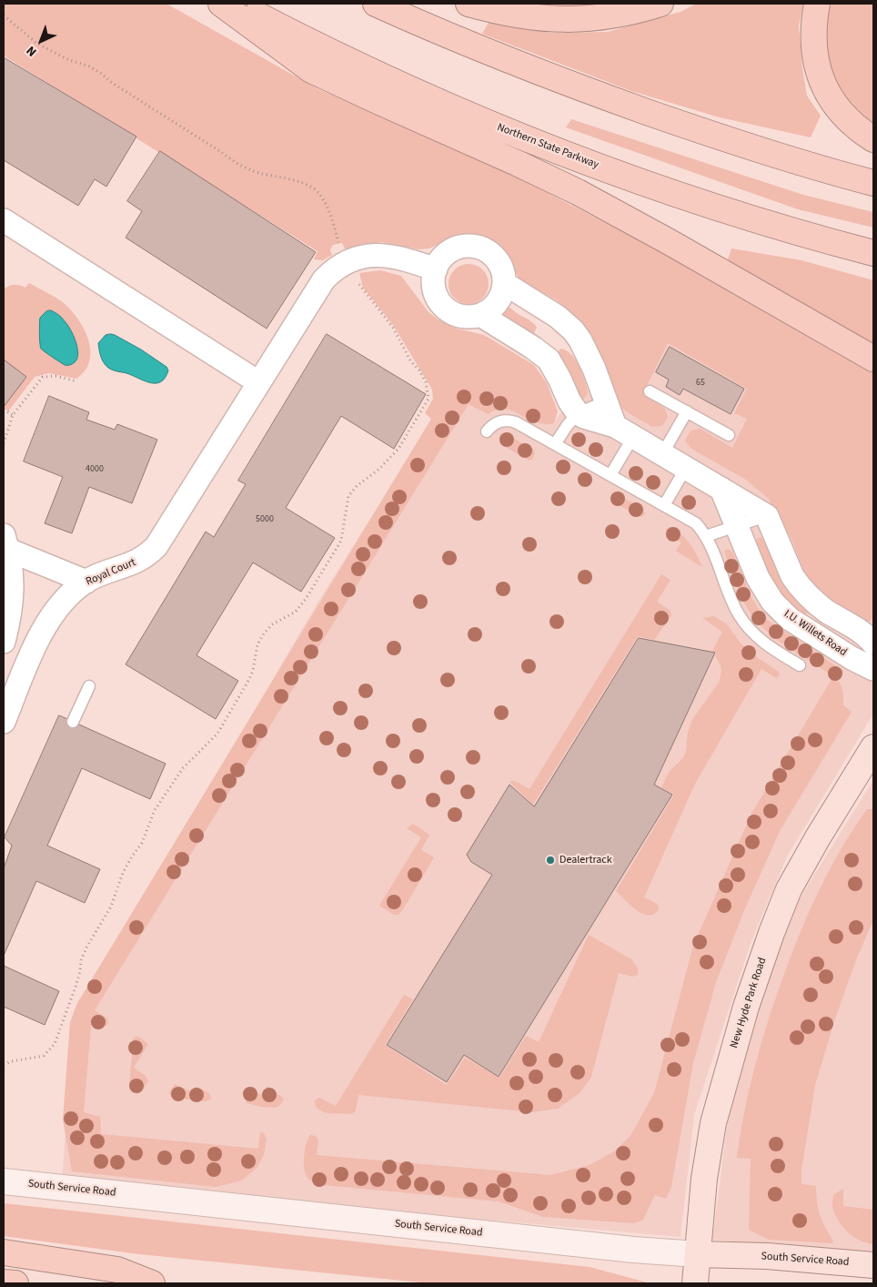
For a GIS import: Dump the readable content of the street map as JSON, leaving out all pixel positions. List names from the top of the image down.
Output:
{
  "streets": {
    "highway": ["Northern State Parkway"],
    "main road": ["New Hyde Park Road", "South Service Road"],
    "street": ["Royal Court", "I.U. Willets Road"]
  },
  "crossings": [
    ["New Hyde Park Road", "South Service Road"]
  ],
  "places": ["Dealertrack"],
  "house_numbers": ["65", "4000", "5000"],
  "north": "bottom left"
}
